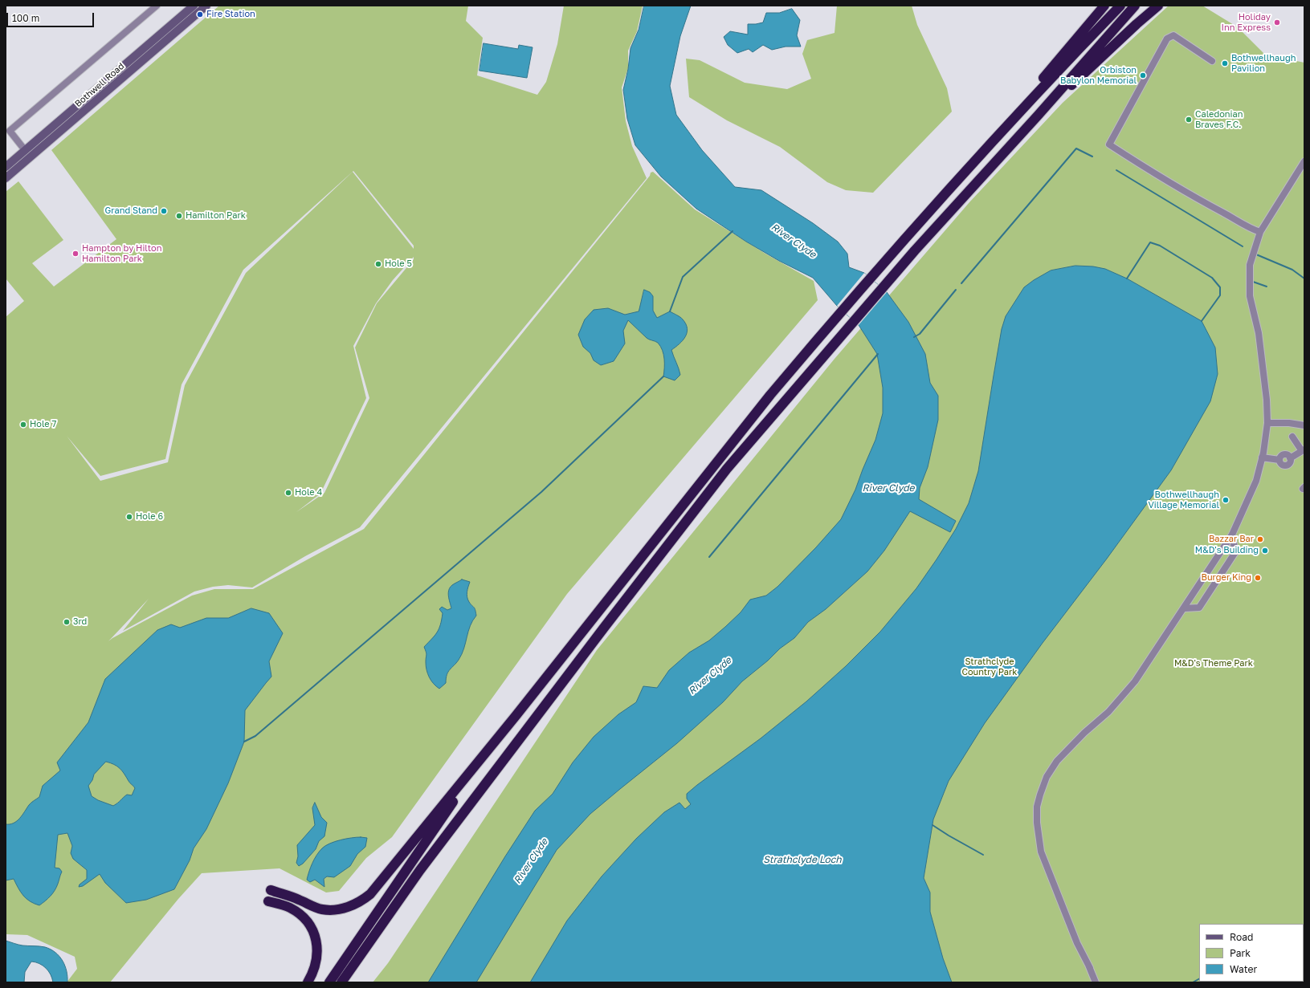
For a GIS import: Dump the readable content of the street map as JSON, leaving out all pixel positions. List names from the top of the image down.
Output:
{
  "streets": {
    "main road": ["Bothwell Road"]
  },
  "water": ["River Clyde", "Strathclyde Loch"],
  "parks": ["Strathclyde Country Park", "M&D's Theme Park"],
  "places": [
    "Fire Station",
    "Holiday Inn Express",
    "Bothwellhaugh Pavilion",
    "Orbiston Babylon Memorial",
    "Caledonian Braves F.C.",
    "Grand Stand",
    "Hamilton Park",
    "Hampton by Hilton Hamilton Park",
    "Hole 5",
    "Hole 7",
    "Hole 4",
    "Bothwellhaugh Village Memorial",
    "Hole 6",
    "Bazzar Bar",
    "M&D's Building",
    "Burger King",
    "3rd"
  ],
  "legend": ["Road", "Park", "Water"],
  "scale_bar": "100 m"
}
